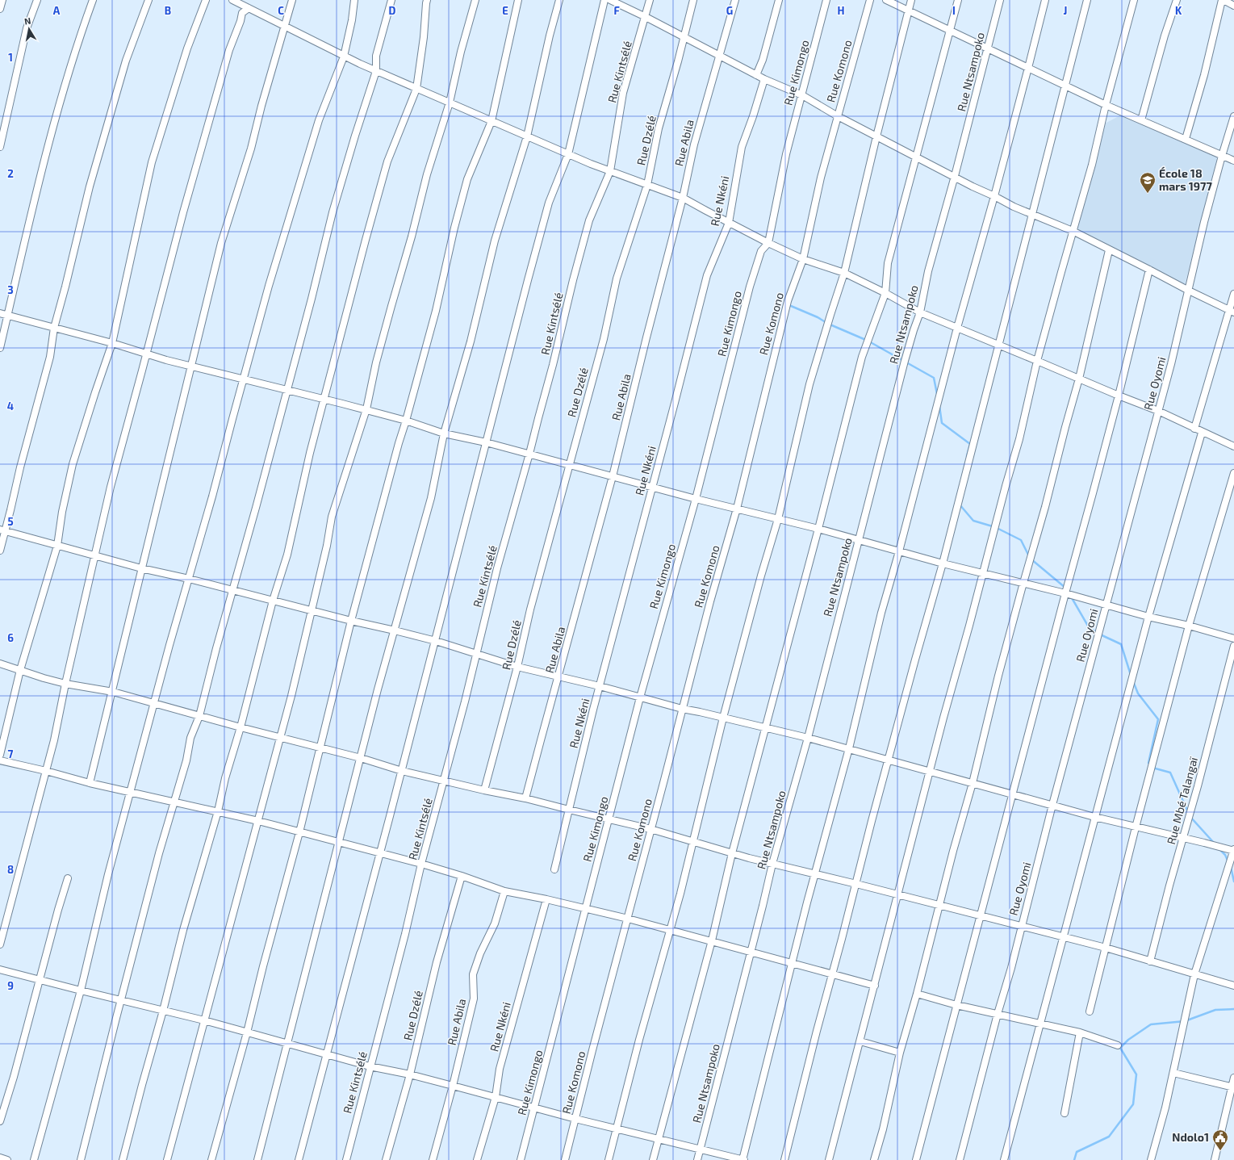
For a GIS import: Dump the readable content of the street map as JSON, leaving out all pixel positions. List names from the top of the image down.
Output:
{
  "streets": {
    "street": [
      "Rue Komono",
      "Rue Kintsélé",
      "Rue Ntsampoko",
      "Rue Kimongo",
      "Rue Dzélé",
      "Rue Abila",
      "Rue Nkéni",
      "Rue Oyomi",
      "Rue Mbé Talangaï"
    ]
  },
  "places": {
    "school or university": ["École 18 mars 1977"],
    "public building": ["Ndolo1"]
  },
  "north": "top",
  "grid": {
    "columns": [
      "A",
      "B",
      "C",
      "D",
      "E",
      "F",
      "G",
      "H",
      "I",
      "J",
      "K"
    ],
    "rows": [
      "1",
      "2",
      "3",
      "4",
      "5",
      "6",
      "7",
      "8",
      "9"
    ]
  }
}
